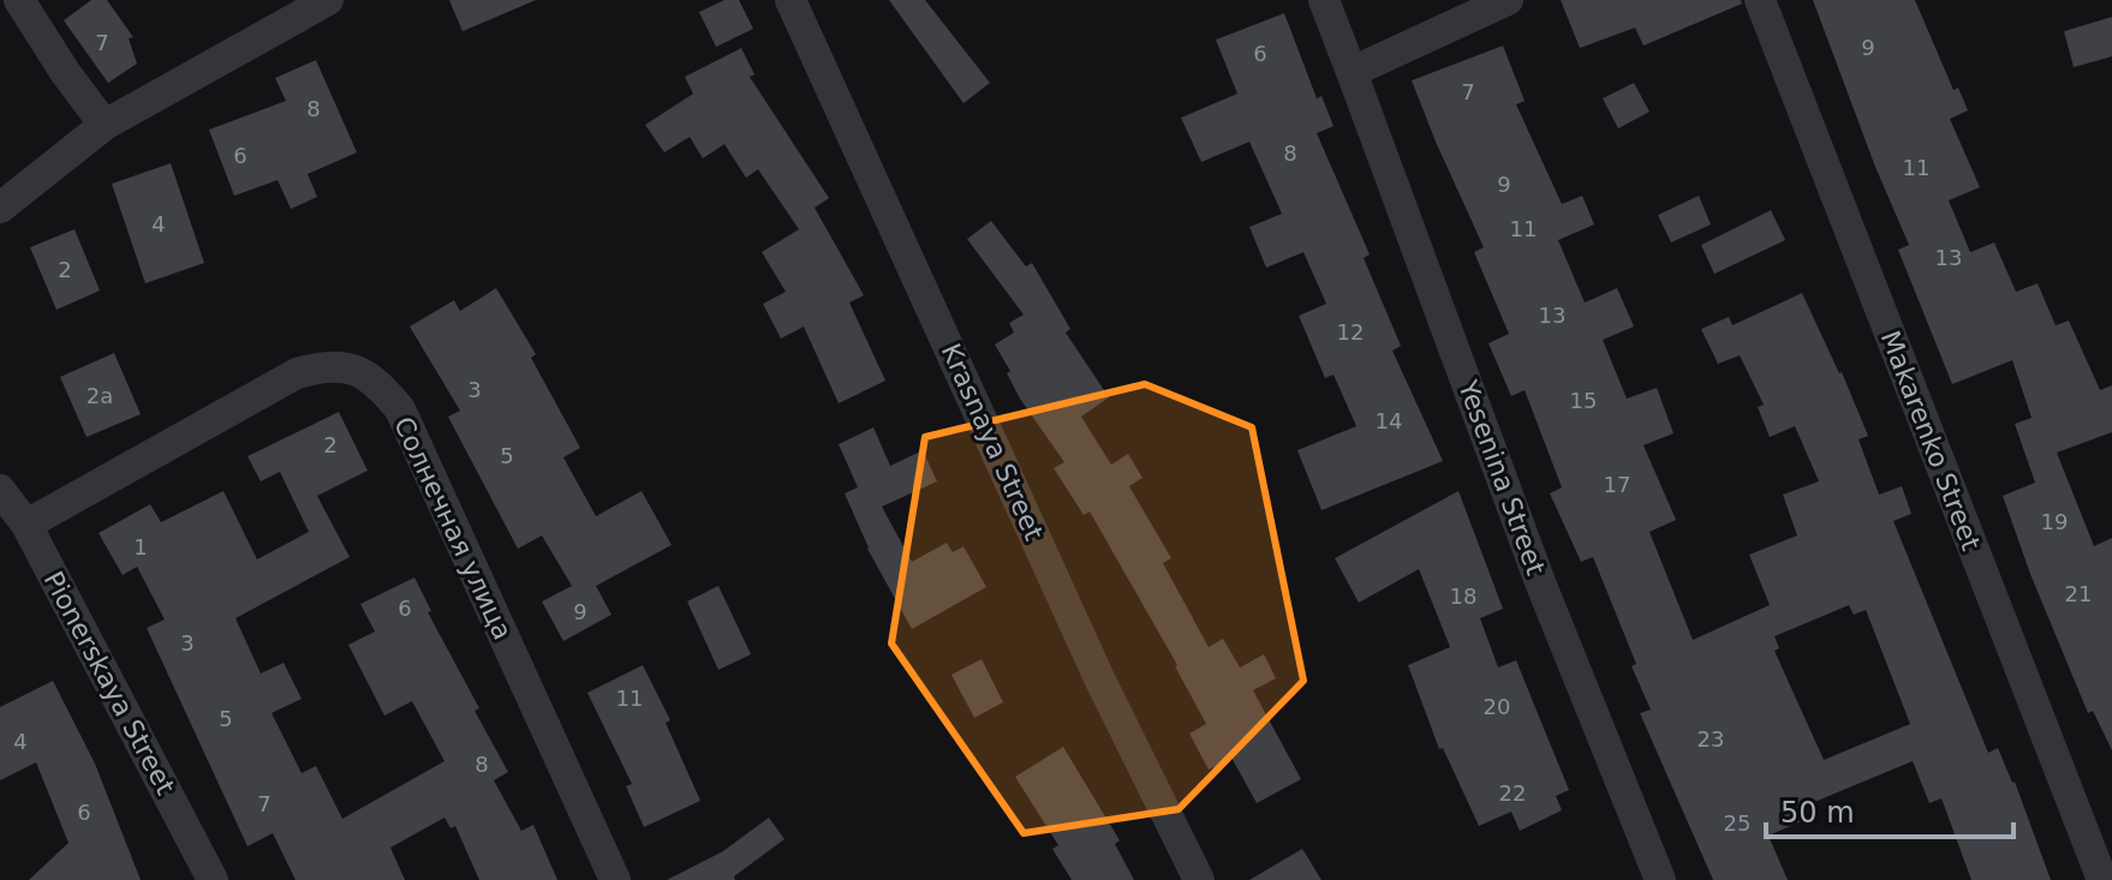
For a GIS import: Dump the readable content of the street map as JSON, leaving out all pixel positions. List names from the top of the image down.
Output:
{
  "streets": {
    "street": [
      "Makarenko Street",
      "Krasnaya Street",
      "Yesenina Street",
      "Солнечная улица",
      "Pionerskaya Street"
    ]
  },
  "crossings": [
    ["Солнечная улица", "Pionerskaya Street"]
  ],
  "house_numbers": [
    "7",
    "9",
    "6",
    "7",
    "8",
    "8",
    "6",
    "11",
    "9",
    "4",
    "11",
    "13",
    "2",
    "13",
    "12",
    "3",
    "2а",
    "15",
    "14",
    "2",
    "5",
    "17",
    "19",
    "1",
    "21",
    "18",
    "6",
    "9",
    "3",
    "11",
    "20",
    "5",
    "23",
    "4",
    "8",
    "22",
    "7",
    "6",
    "25"
  ],
  "scale_bar": "50 m"
}
